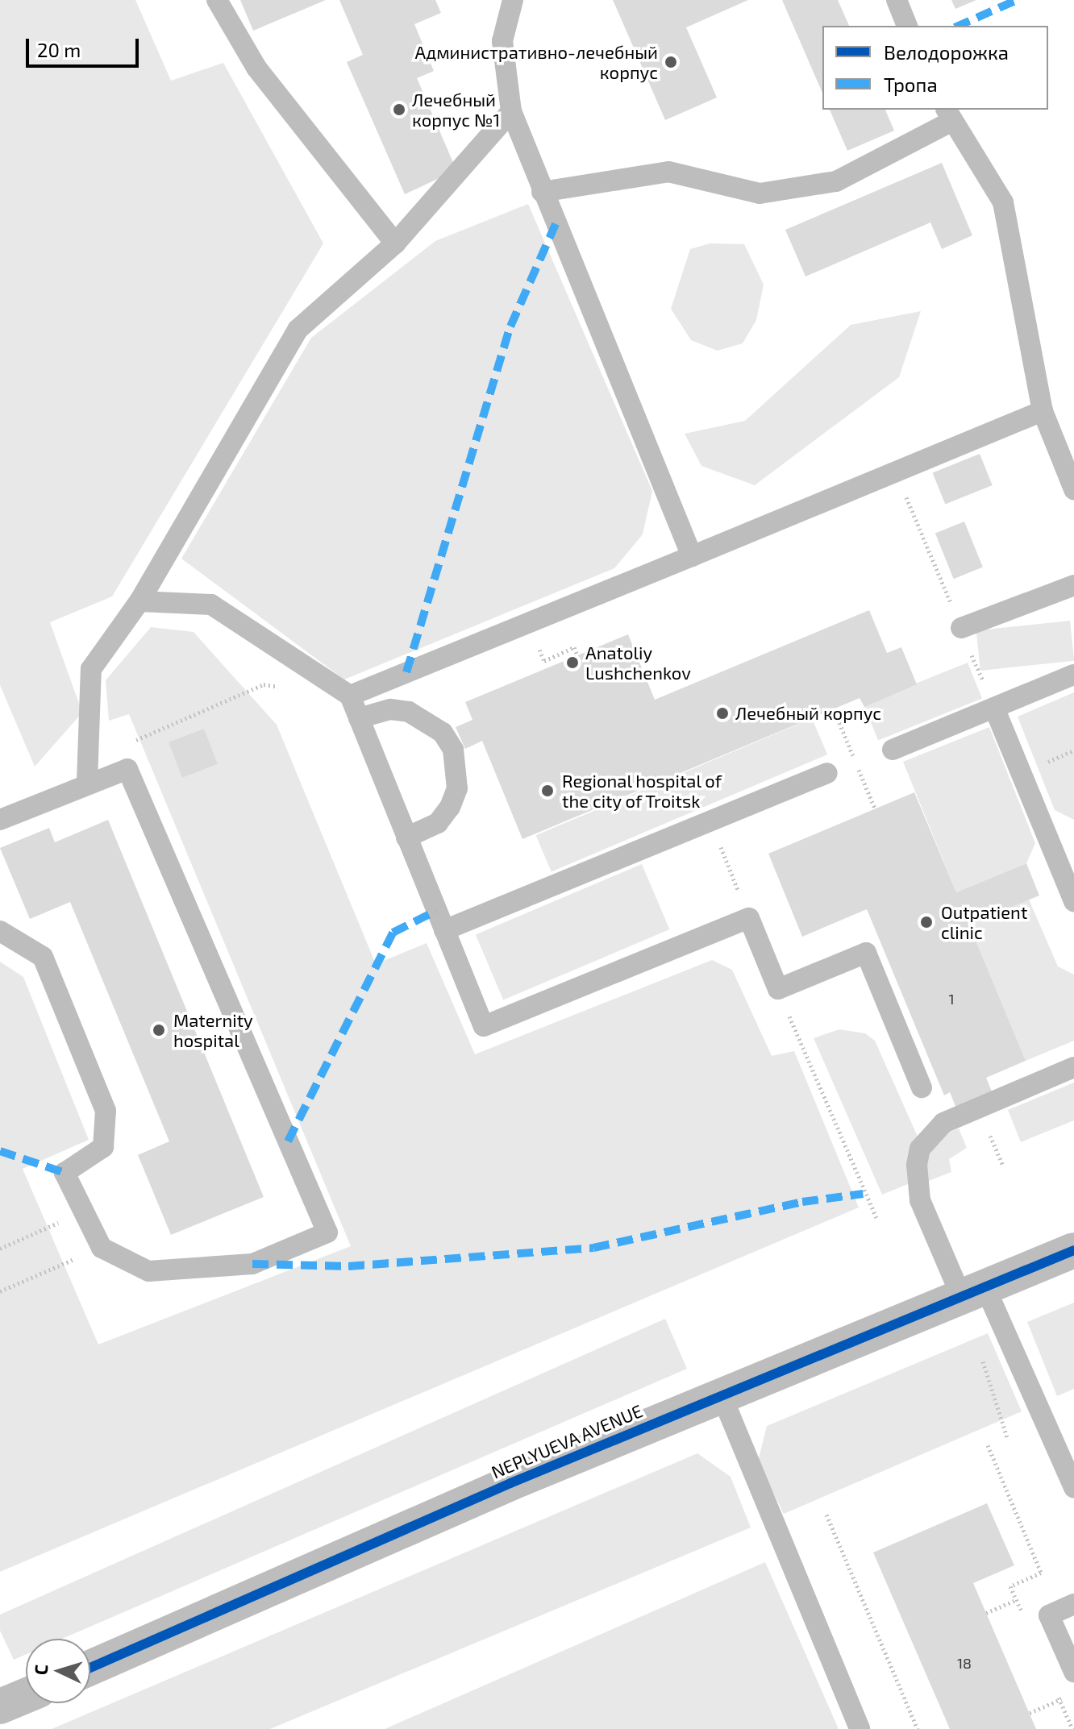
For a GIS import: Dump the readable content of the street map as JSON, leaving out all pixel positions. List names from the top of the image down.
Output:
{
  "streets": {
    "street": ["NEPLYUEVA AVENUE"]
  },
  "places": [
    "Административно-лечебный корпус",
    "Лечебный корпус №1",
    "Anatoliy Lushchenkov",
    "Лечебный корпус",
    "Regional hospital of the city of Troitsk",
    "Outpatient clinic",
    "Maternity hospital"
  ],
  "house_numbers": ["1", "18"],
  "legend": ["Велодорожка", "Тропа"],
  "scale_bar": "20 m",
  "north": "left"
}
